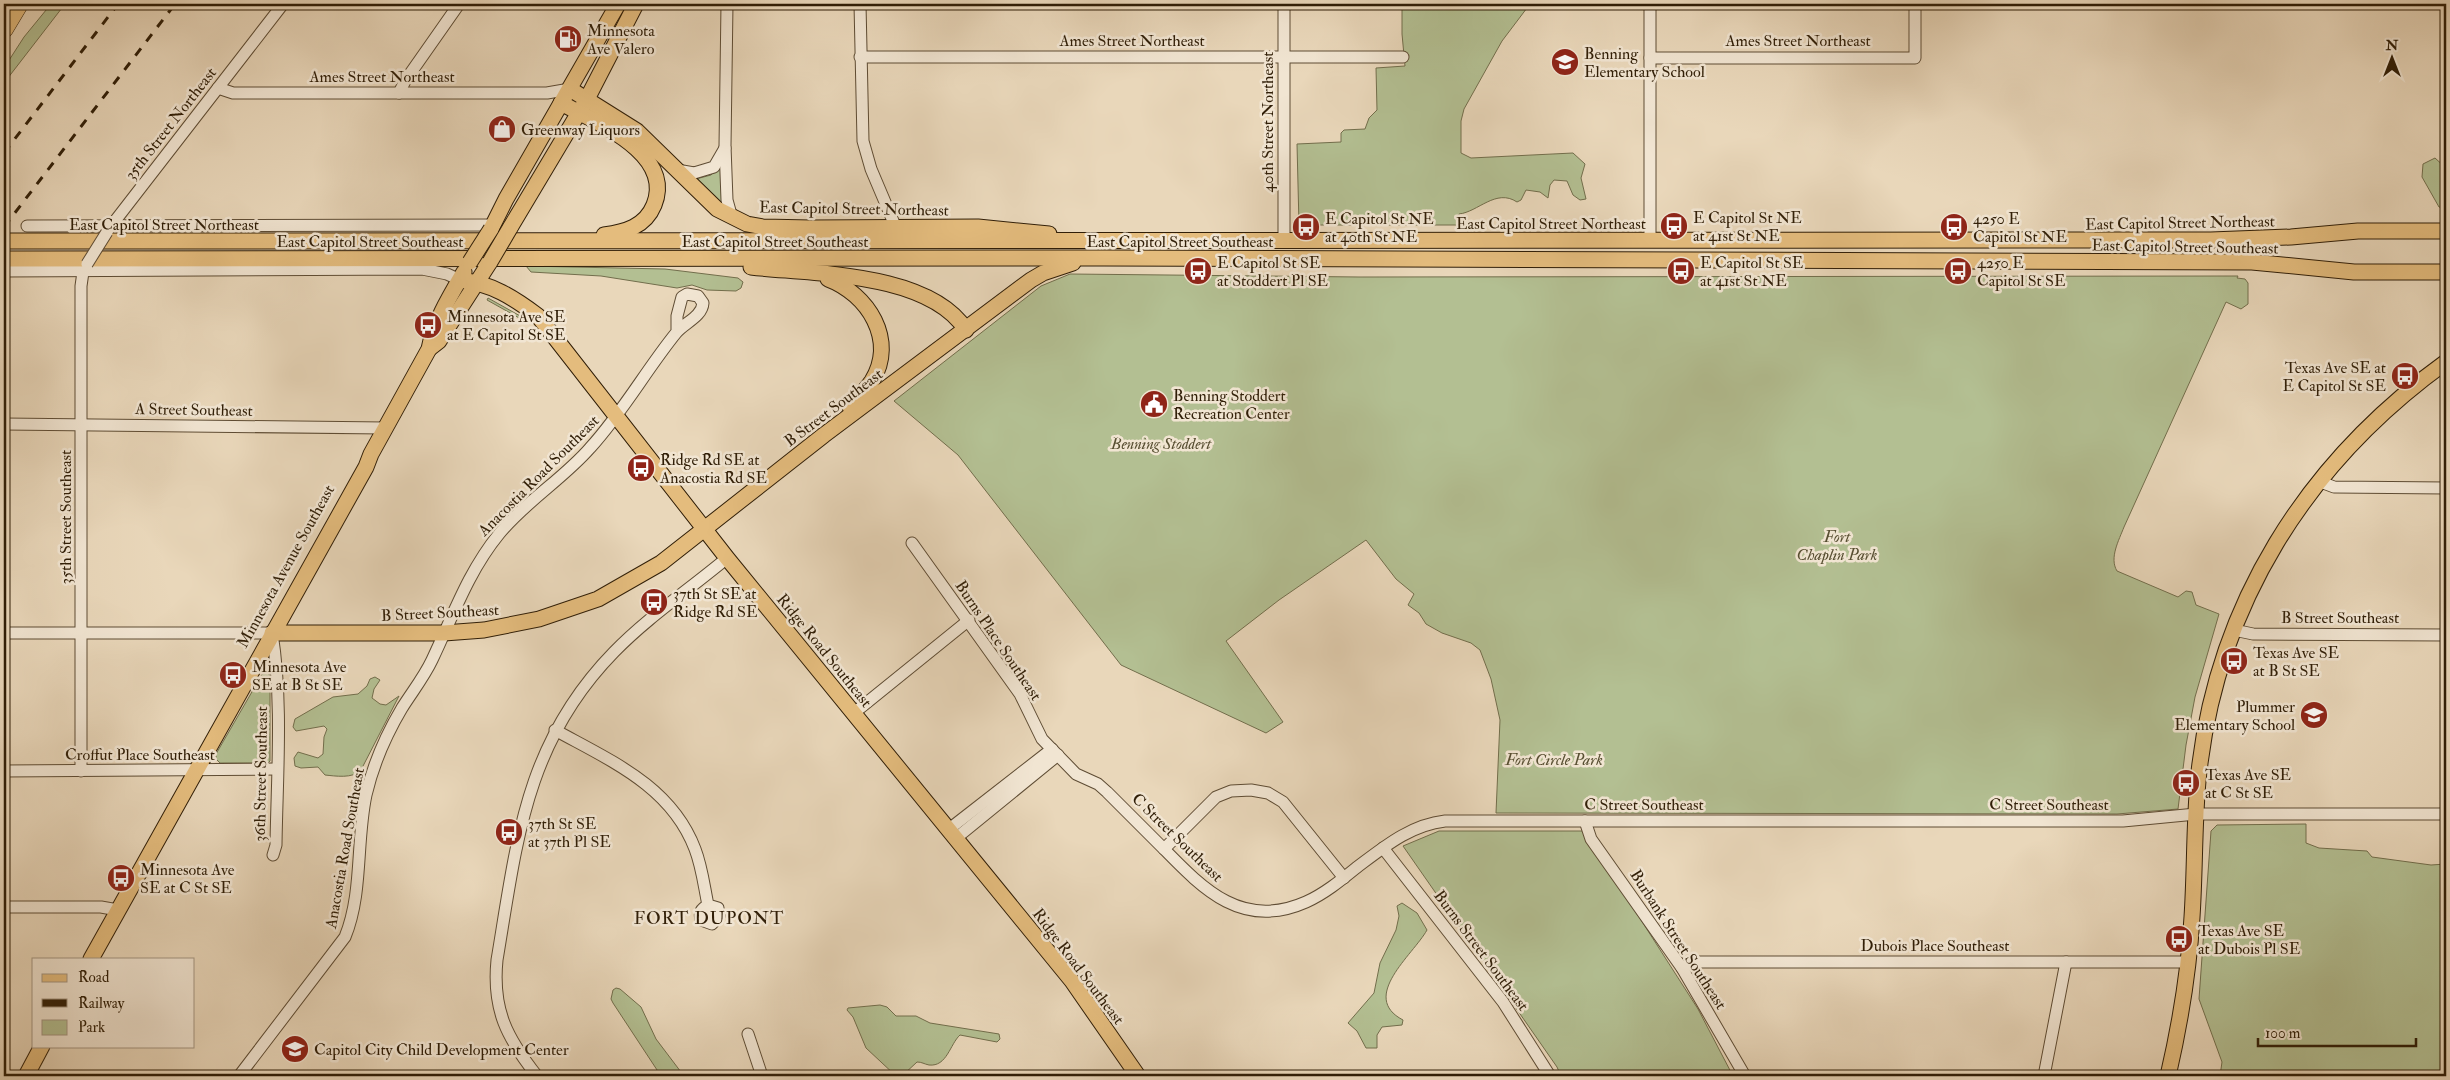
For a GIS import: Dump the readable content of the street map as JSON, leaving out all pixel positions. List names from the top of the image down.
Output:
{
  "streets": {
    "main road": [
      "East Capitol Street Northeast",
      "East Capitol Street Southeast",
      "B Street Southeast",
      "Minnesota Avenue Southeast",
      "Ridge Road Southeast"
    ],
    "street": [
      "Ames Street Northeast",
      "40th Street Northeast",
      "35th Street Northeast",
      "A Street Southeast",
      "Anacostia Road Southeast",
      "35th Street Southeast",
      "Burns Place Southeast",
      "Croffut Place Southeast",
      "36th Street Southeast",
      "C Street Southeast",
      "Burbank Street Southeast",
      "Dubois Place Southeast",
      "Burns Street Southeast"
    ]
  },
  "crossings": [
    ["Ames Street Northeast", "40th Street Northeast"],
    ["Ames Street Northeast", "35th Street Northeast"],
    ["Ames Street Northeast", "Minnesota Avenue Southeast"],
    ["40th Street Northeast", "East Capitol Street Northeast"],
    ["35th Street Northeast", "East Capitol Street Northeast"],
    ["35th Street Northeast", "East Capitol Street Southeast"],
    ["35th Street Northeast", "35th Street Southeast"],
    ["East Capitol Street Northeast", "Minnesota Avenue Southeast"],
    ["East Capitol Street Southeast", "B Street Southeast"],
    ["East Capitol Street Southeast", "35th Street Southeast"],
    ["East Capitol Street Southeast", "Minnesota Avenue Southeast"],
    ["East Capitol Street Southeast", "Ridge Road Southeast"],
    ["B Street Southeast", "Anacostia Road Southeast"],
    ["B Street Southeast", "35th Street Southeast"],
    ["B Street Southeast", "Minnesota Avenue Southeast"],
    ["B Street Southeast", "Ridge Road Southeast"],
    ["B Street Southeast", "36th Street Southeast"],
    ["A Street Southeast", "35th Street Southeast"],
    ["A Street Southeast", "Minnesota Avenue Southeast"],
    ["Anacostia Road Southeast", "Ridge Road Southeast"],
    ["35th Street Southeast", "Croffut Place Southeast"],
    ["Minnesota Avenue Southeast", "Ridge Road Southeast"],
    ["Minnesota Avenue Southeast", "Croffut Place Southeast"],
    ["Minnesota Avenue Southeast", "36th Street Southeast"],
    ["Burns Place Southeast", "C Street Southeast"],
    ["Croffut Place Southeast", "36th Street Southeast"],
    ["C Street Southeast", "Burbank Street Southeast"],
    ["C Street Southeast", "Burns Street Southeast"],
    ["Burbank Street Southeast", "Dubois Place Southeast"]
  ],
  "districts": ["FORT DUPONT"],
  "parks": ["Benning Stoddert", "Fort Chaplin Park", "Fort Circle Park"],
  "places": {
    "fuel station": ["Minnesota Ave Valero"],
    "school or university": ["Benning Elementary School", "Plummer Elementary School", "Capitol City Child Development Center"],
    "shop": ["Greenway Liquors"],
    "bus stop": [
      "E Capitol St NE at 41st St NE",
      "E Capitol St NE at 40th St NE",
      "4250 E Capitol St NE",
      "E Capitol St SE at Stoddert Pl SE",
      "E Capitol St SE at 41st St NE",
      "4250 E Capitol St SE",
      "Minnesota Ave SE at E Capitol St SE",
      "Texas Ave SE at E Capitol St SE",
      "Ridge Rd SE at Anacostia Rd SE",
      "37th St SE at Ridge Rd SE",
      "Texas Ave SE at B St SE",
      "Minnesota Ave SE at B St SE",
      "Texas Ave SE at C St SE",
      "37th St SE at 37th Pl SE",
      "Minnesota Ave SE at C St SE",
      "Texas Ave SE at Dubois Pl SE"
    ],
    "public building": ["Benning Stoddert Recreation Center"]
  },
  "legend": ["Road", "Railway", "Park"],
  "scale_bar": "100 m",
  "north": "top"
}
